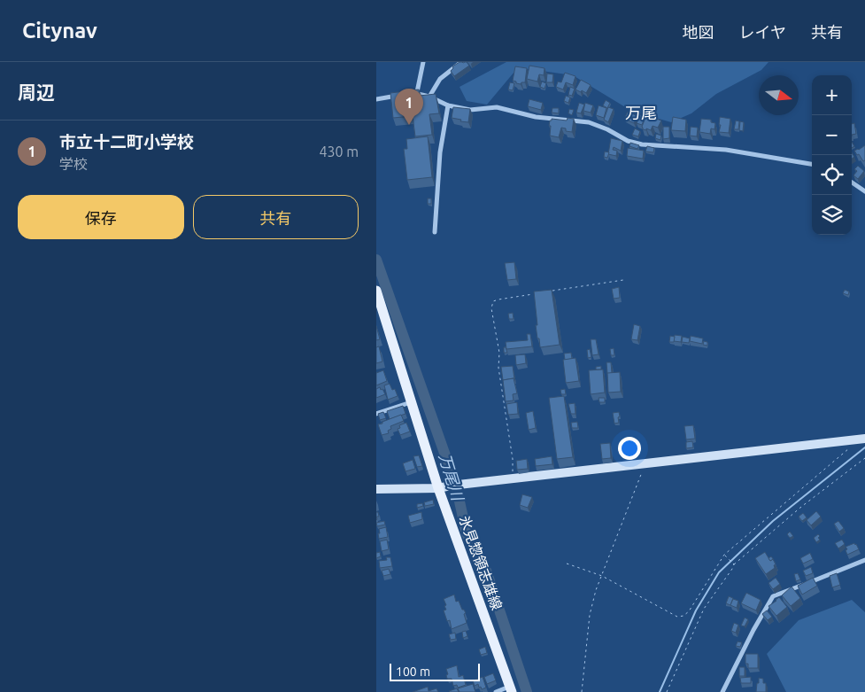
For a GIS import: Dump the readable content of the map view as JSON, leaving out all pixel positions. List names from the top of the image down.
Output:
{
  "streets": {
    "main road": ["氷見惣領志雄線"]
  },
  "districts": ["万尾"],
  "water": ["万尾川"],
  "scale_bar": "100 m",
  "north": "right",
  "page": {
    "header": "Citynav",
    "nav": ["地図", "レイヤ", "共有"],
    "heading": "周辺",
    "map_buttons": ["+", "−"],
    "pins": "1",
    "list": [
      {
        "mark": "1",
        "name": "市立十二町小学校",
        "note": "学校",
        "value": "430 m"
      }
    ],
    "buttons": ["保存", "共有"],
    "scale": "100 m"
  }
}
